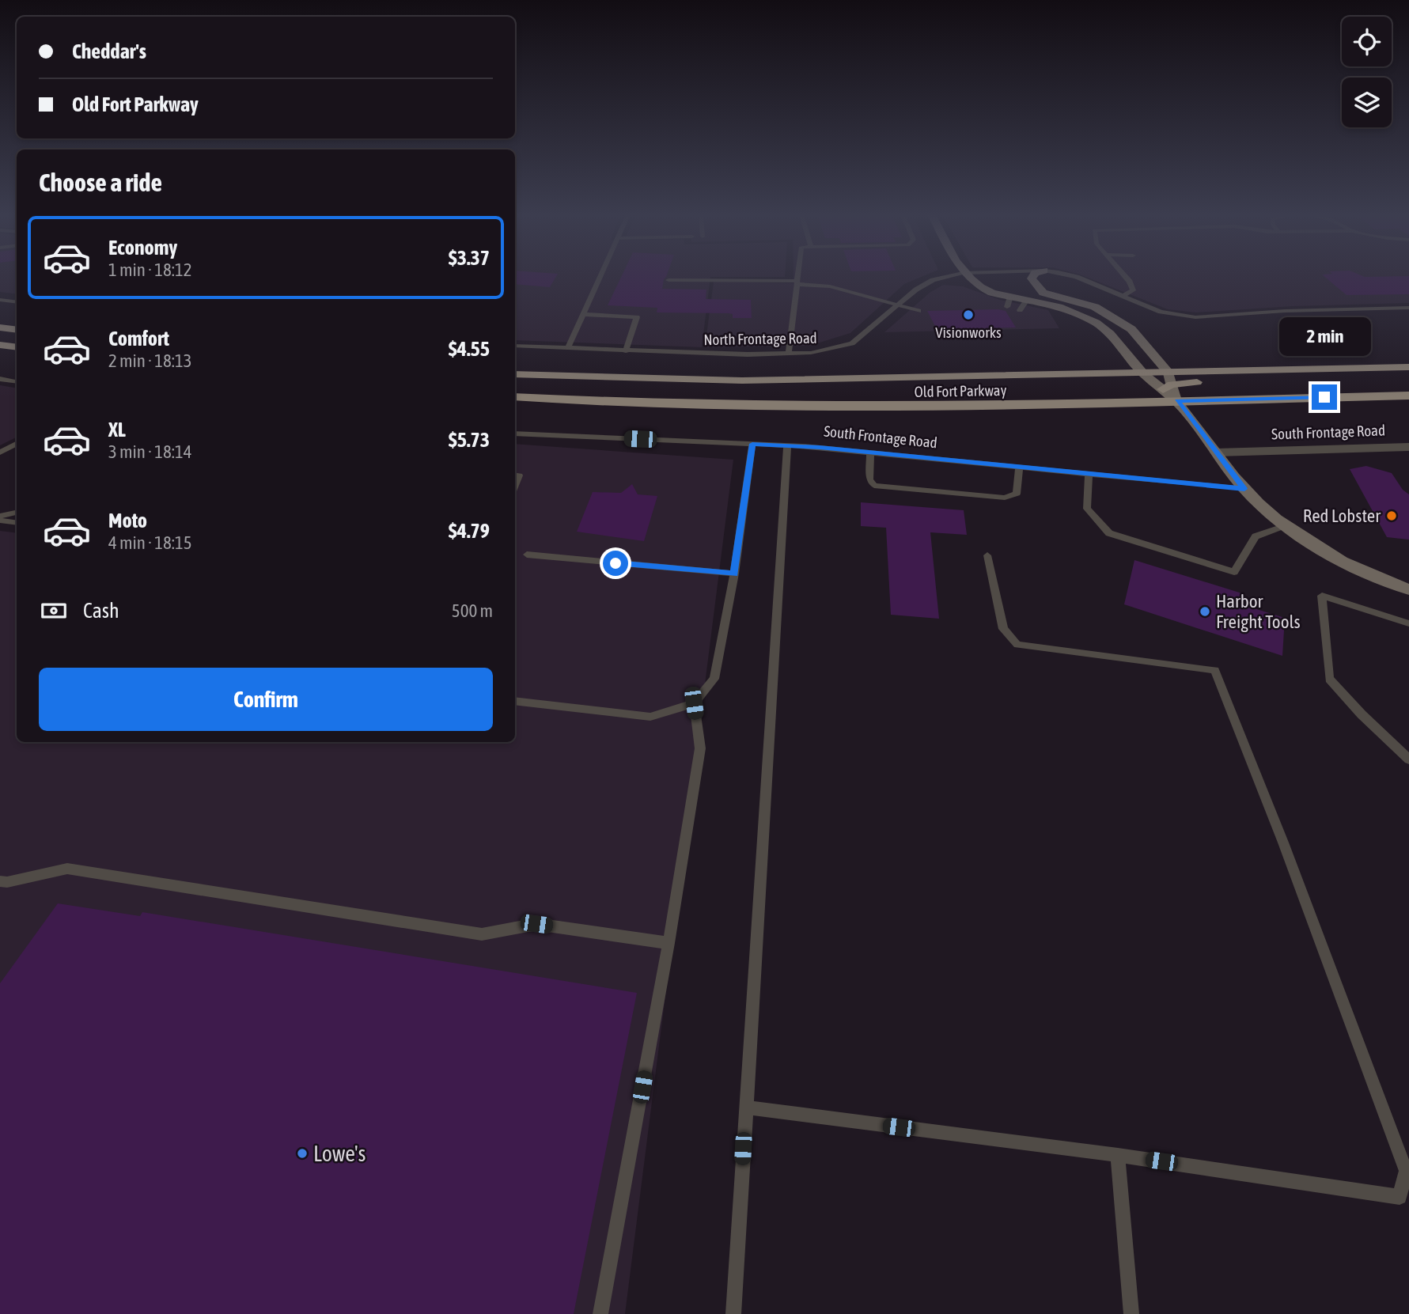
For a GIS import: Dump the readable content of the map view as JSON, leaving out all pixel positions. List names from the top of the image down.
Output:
{
  "streets": {
    "main road": ["Old Fort Parkway"],
    "street": ["South Frontage Road"],
    "lane": ["North Frontage Road"]
  },
  "places": [
    "Visionworks",
    "Red Lobster",
    "Harbor Freight Tools",
    "Lowe's"
  ],
  "page": {
    "banner": ["Cheddar's", "Old Fort Parkway"],
    "heading": "Choose a ride",
    "list": [
      {
        "name": "Economy",
        "note": "1 min · 18:12",
        "value": "$3.37"
      },
      {
        "name": "Comfort",
        "note": "2 min · 18:13",
        "value": "$4.55"
      },
      {
        "name": "XL",
        "note": "3 min · 18:14",
        "value": "$5.73"
      },
      {
        "name": "Moto",
        "note": "4 min · 18:15",
        "value": "$4.79"
      }
    ],
    "bubble": "2 min",
    "pay": ["Cash", "500 m"],
    "buttons": "Confirm"
  }
}
